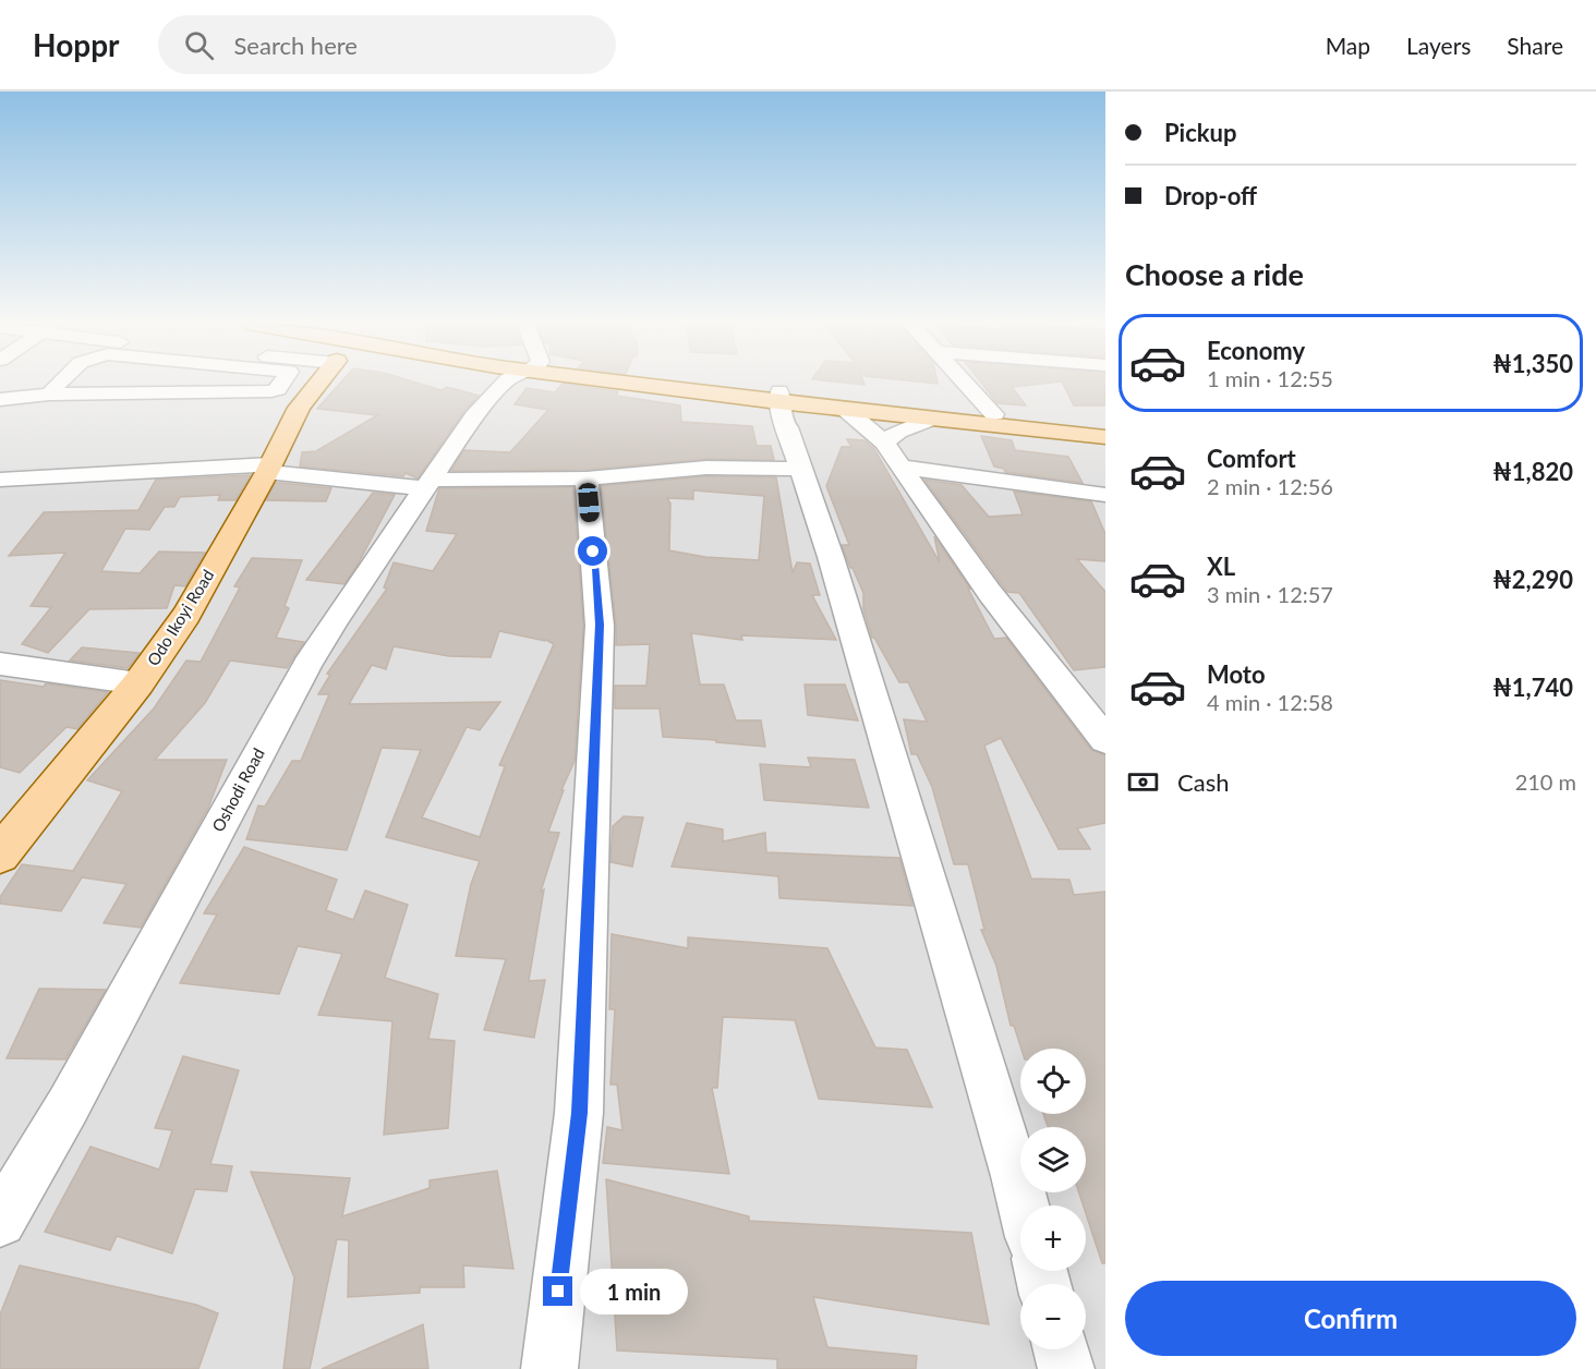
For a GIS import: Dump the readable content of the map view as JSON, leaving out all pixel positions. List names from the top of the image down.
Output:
{
  "streets": {
    "main road": ["Odo Ikoyi Road"],
    "street": ["Oshodi Road"]
  },
  "page": {
    "header": "Hoppr",
    "search": "Search here",
    "nav": ["Map", "Layers", "Share"],
    "banner": ["Pickup", "Drop-off"],
    "heading": "Choose a ride",
    "list": [
      {
        "name": "Economy",
        "note": "1 min · 12:55",
        "value": "₦1,350"
      },
      {
        "name": "Comfort",
        "note": "2 min · 12:56",
        "value": "₦1,820"
      },
      {
        "name": "XL",
        "note": "3 min · 12:57",
        "value": "₦2,290"
      },
      {
        "name": "Moto",
        "note": "4 min · 12:58",
        "value": "₦1,740"
      }
    ],
    "pay": ["Cash", "210 m"],
    "map_buttons": ["+", "−"],
    "buttons": "Confirm",
    "bubble": "1 min"
  }
}
